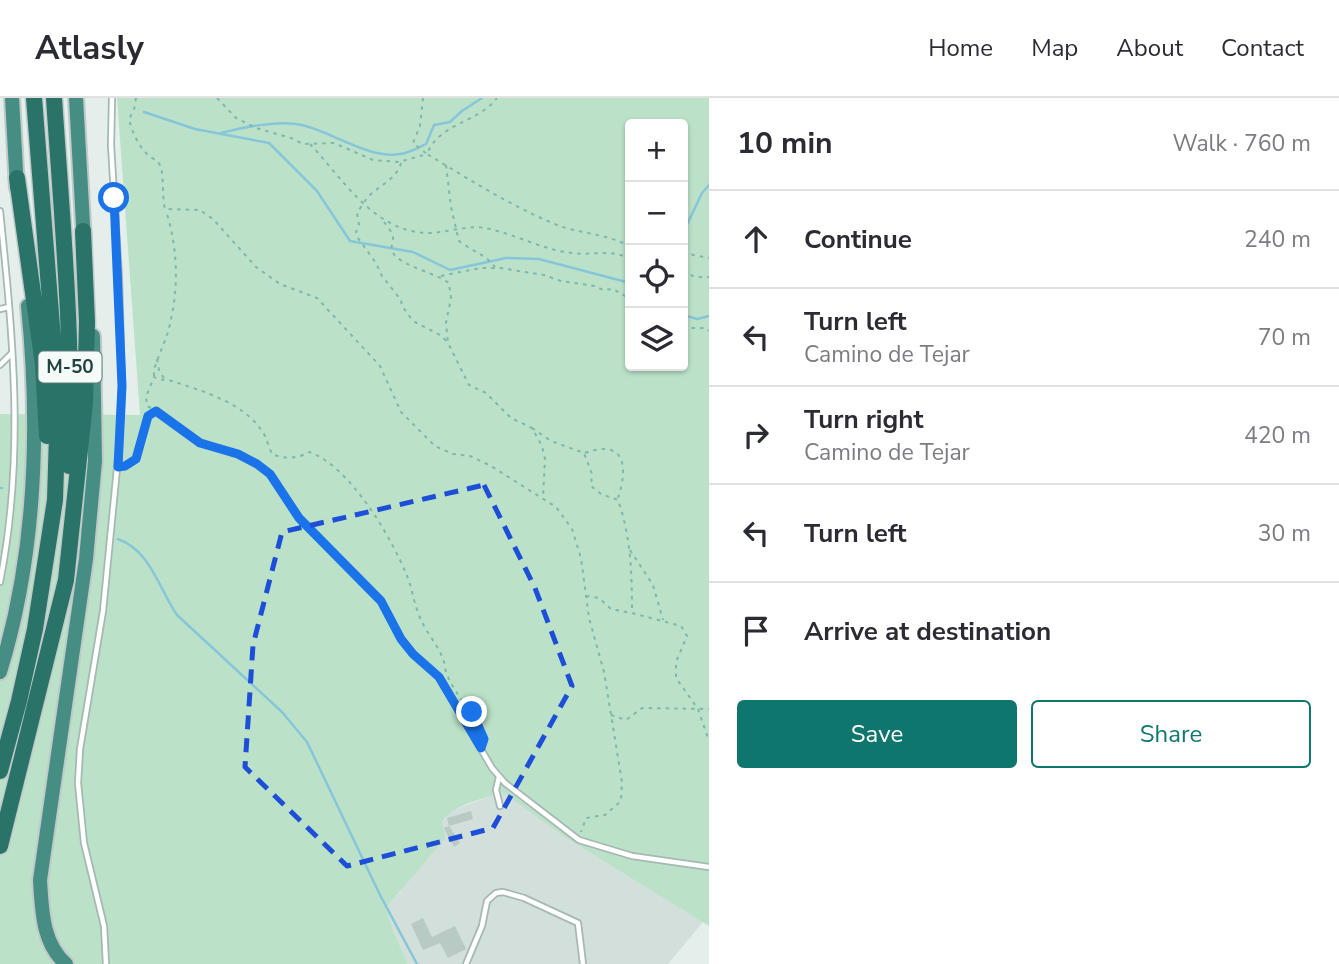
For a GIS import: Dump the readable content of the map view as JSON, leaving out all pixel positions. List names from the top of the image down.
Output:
{
  "streets": {
    "highway": ["M-50"]
  },
  "page": {
    "header": "Atlasly",
    "nav": [
      "Home",
      "Map",
      "About",
      "Contact"
    ],
    "heading": ["10 min", "Walk · 760 m"],
    "map_buttons": ["+", "−"],
    "list": [
      ["Continue", "240 m"],
      ["Turn left", "Camino de Tejar", "70 m"],
      ["Turn right", "Camino de Tejar", "420 m"],
      ["Turn left", "30 m"],
      "Arrive at destination"
    ],
    "buttons": ["Save", "Share"]
  }
}
